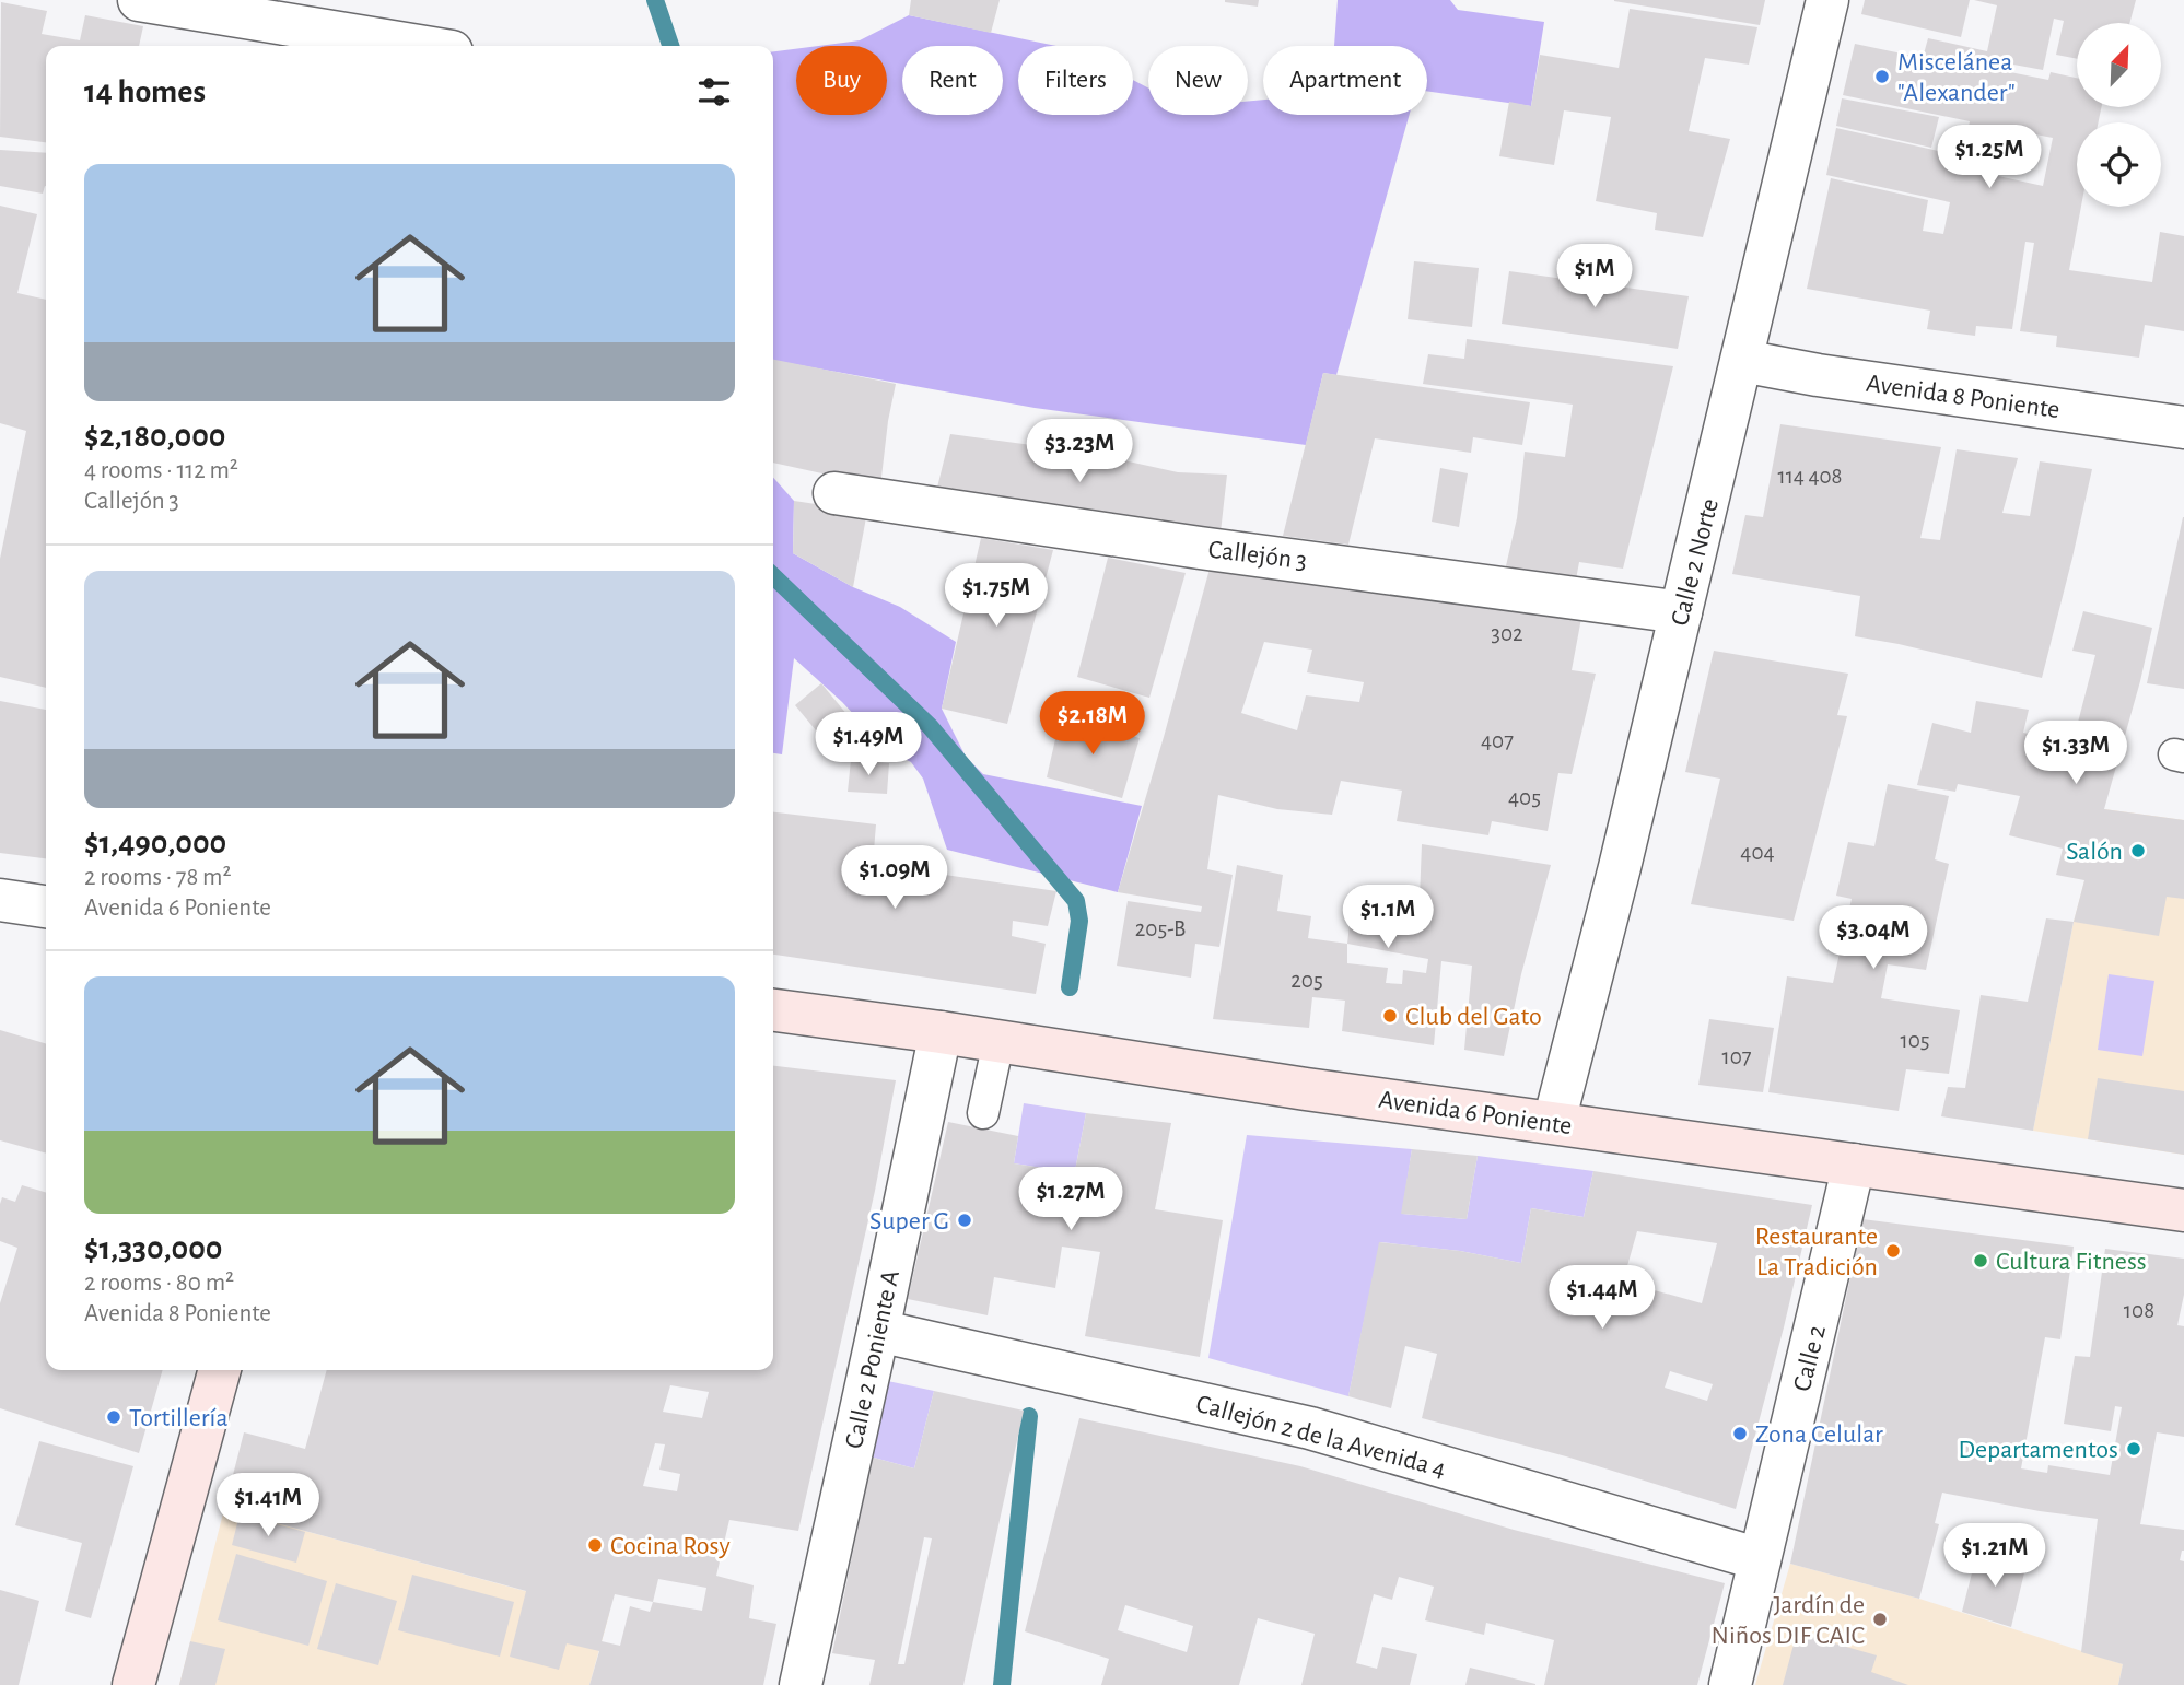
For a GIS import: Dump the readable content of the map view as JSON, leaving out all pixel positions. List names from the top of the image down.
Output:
{
  "streets": {
    "street": [
      "Avenida 8 Poniente",
      "Callejón 3",
      "Calle 2 Norte",
      "Avenida 6 Poniente",
      "Calle 2",
      "Calle 2 Poniente A",
      "Callejón 2 de la Avenida 4"
    ]
  },
  "crossings": [
    ["Avenida 8 Poniente", "Calle 2 Norte"],
    ["Callejón 3", "Calle 2 Norte"],
    ["Calle 2 Norte", "Avenida 6 Poniente"],
    ["Avenida 6 Poniente", "Calle 2"],
    ["Avenida 6 Poniente", "Calle 2 Poniente A"],
    ["Calle 2", "Callejón 2 de la Avenida 4"],
    ["Calle 2 Poniente A", "Callejón 2 de la Avenida 4"]
  ],
  "places": [
    "Miscelánea \"Alexander\"",
    "Salón",
    "Club del Gato",
    "Super G",
    "Restaurante La Tradición",
    "Cultura Fitness",
    "Tortillería",
    "Zona Celular",
    "Departamentos",
    "Cocina Rosy",
    "Jardín de Niños DIF CAIC"
  ],
  "house_numbers": [
    "114 408",
    "302",
    "407",
    "405",
    "404",
    "205-B",
    "205",
    "105",
    "107",
    "108"
  ],
  "north": "top right",
  "page": {
    "chip": [
      "Buy",
      "Rent",
      "Filters",
      "New",
      "Apartment"
    ],
    "heading": "14 homes",
    "price": [
      "$1.25M",
      "$1M",
      "$3.23M",
      "$1.75M",
      "$2.18M",
      "$1.49M",
      "$1.33M",
      "$1.09M",
      "$1.1M",
      "$3.04M",
      "$1.27M",
      "$1.44M",
      "$1.41M",
      "$1.21M"
    ],
    "list": [
      {
        "name": "$2,180,000",
        "note": "4 rooms · 112 m² · Callejón 3"
      },
      {
        "name": "$1,490,000",
        "note": "2 rooms · 78 m² · Avenida 6 Poniente"
      },
      {
        "name": "$1,330,000",
        "note": "2 rooms · 80 m² · Avenida 8 Poniente"
      }
    ]
  }
}
